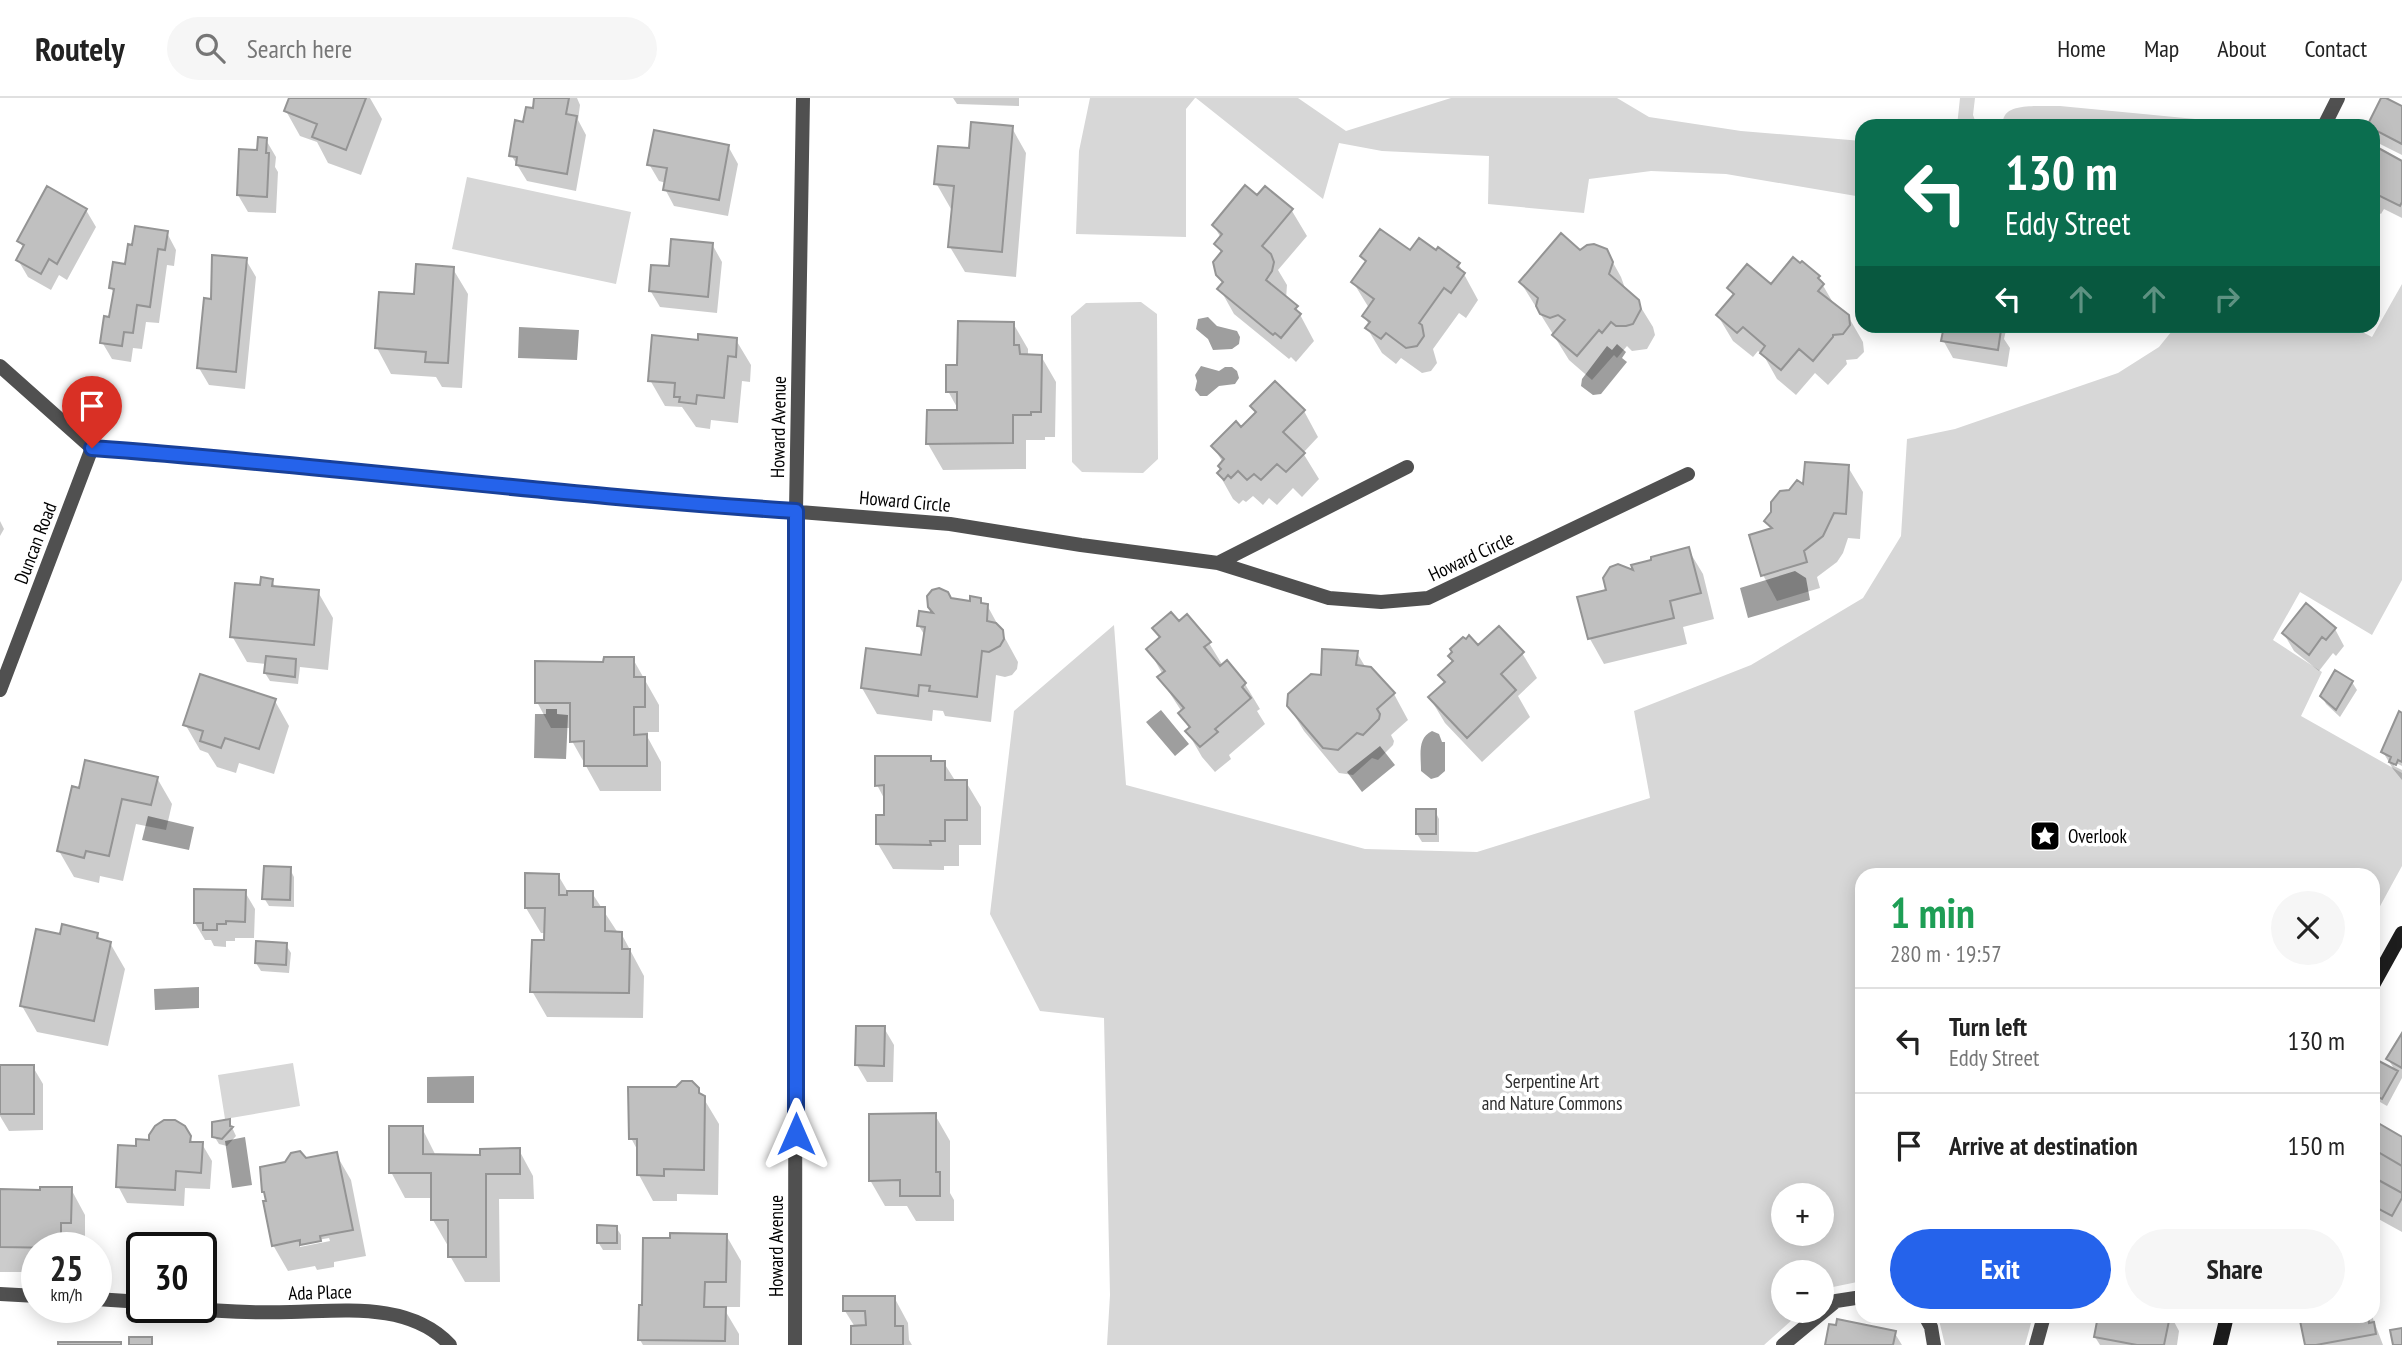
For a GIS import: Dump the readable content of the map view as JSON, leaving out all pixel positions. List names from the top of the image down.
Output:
{
  "streets": {
    "street": [
      "Howard Avenue",
      "Howard Circle",
      "Duncan Road",
      "Ada Place"
    ]
  },
  "crossings": [
    ["Howard Avenue", "Howard Circle"],
    ["Howard Circle", "Duncan Road"]
  ],
  "parks": ["Serpentine Art and Nature Commons"],
  "places": {
    "place": ["Overlook"]
  },
  "page": {
    "header": "Routely",
    "search": "Search here",
    "nav": [
      "Home",
      "Map",
      "About",
      "Contact"
    ],
    "turn": ["130 m", "Eddy Street"],
    "heading": ["1 min", "280 m · 19:57"],
    "list": [
      {
        "name": "Turn left",
        "note": "Eddy Street",
        "value": "130 m"
      },
      {
        "name": "Arrive at destination",
        "value": "150 m"
      }
    ],
    "map_buttons": ["+", "−"],
    "buttons": ["Exit", "Share"],
    "speed": "25 km/h",
    "limit": "30"
  }
}
